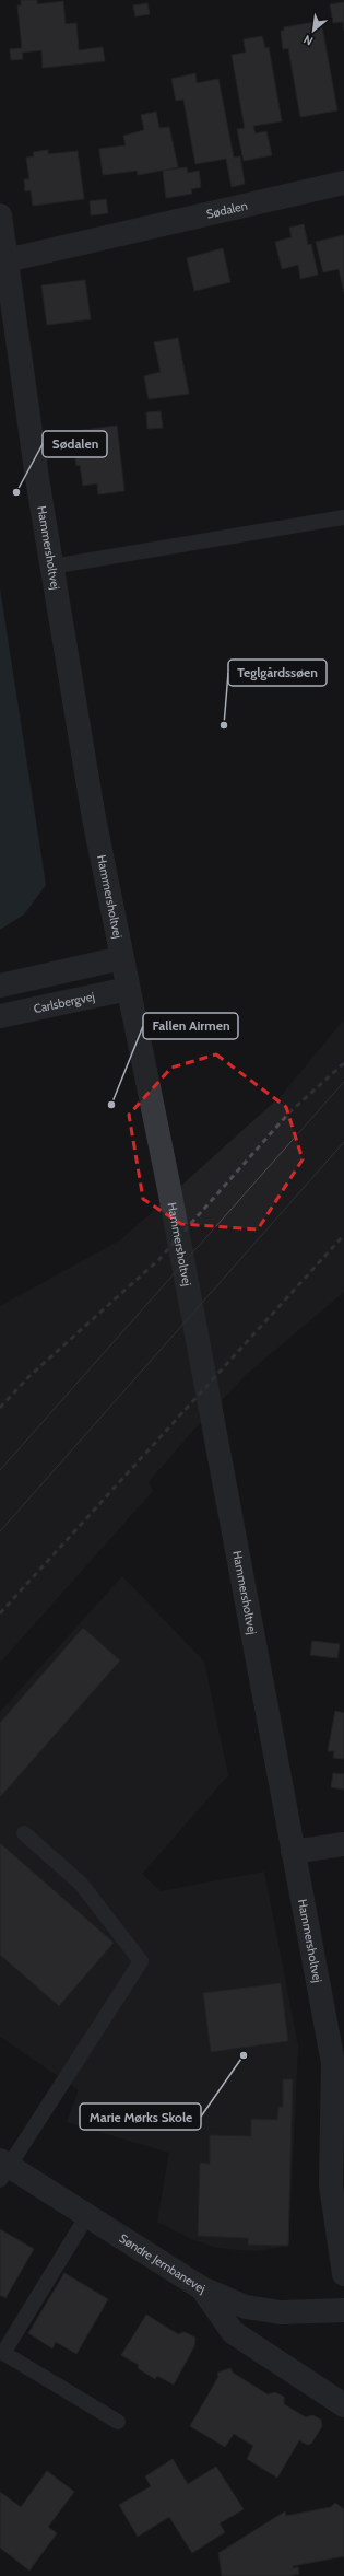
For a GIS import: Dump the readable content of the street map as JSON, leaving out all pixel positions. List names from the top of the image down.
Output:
{
  "streets": {
    "street": [
      "Sødalen",
      "Hammersholtvej",
      "Carlsbergvej",
      "Søndre Jernbanevej"
    ]
  },
  "crossings": [
    ["Sødalen", "Hammersholtvej"],
    ["Hammersholtvej", "Carlsbergvej"]
  ],
  "places": [
    "Sødalen",
    "Teglgårdssøen",
    "Fallen Airmen",
    "Marie Mørks Skole"
  ],
  "north": "bottom left"
}
